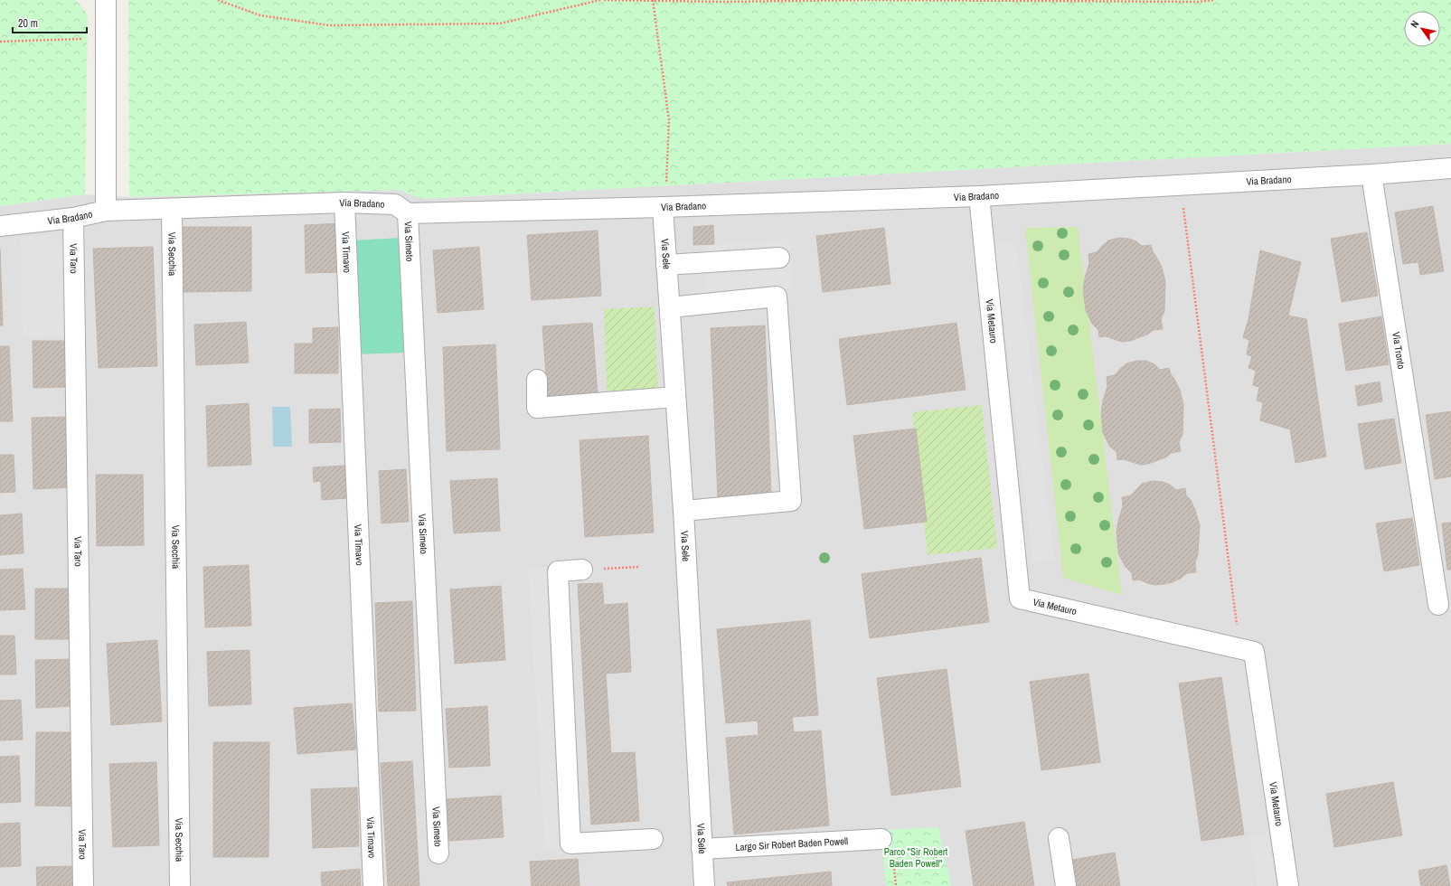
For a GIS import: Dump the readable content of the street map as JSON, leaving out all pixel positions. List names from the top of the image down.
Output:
{
  "streets": {
    "street": [
      "Via Bradano",
      "Via Simeto",
      "Via Timavo",
      "Via Secchia",
      "Via Sele",
      "Via Taro",
      "Via Metauro",
      "Via Tronto",
      "Largo Sir Robert Baden Powell"
    ]
  },
  "crossings": [
    ["Via Bradano", "Via Simeto"],
    ["Via Bradano", "Via Timavo"],
    ["Via Bradano", "Via Secchia"],
    ["Via Bradano", "Via Sele"],
    ["Via Bradano", "Via Taro"],
    ["Via Bradano", "Via Metauro"],
    ["Via Bradano", "Via Tronto"],
    ["Via Sele", "Largo Sir Robert Baden Powell"]
  ],
  "parks": ["Parco \"Sir Robert Baden Powell\""],
  "scale_bar": "20 m",
  "north": "top left"
}
